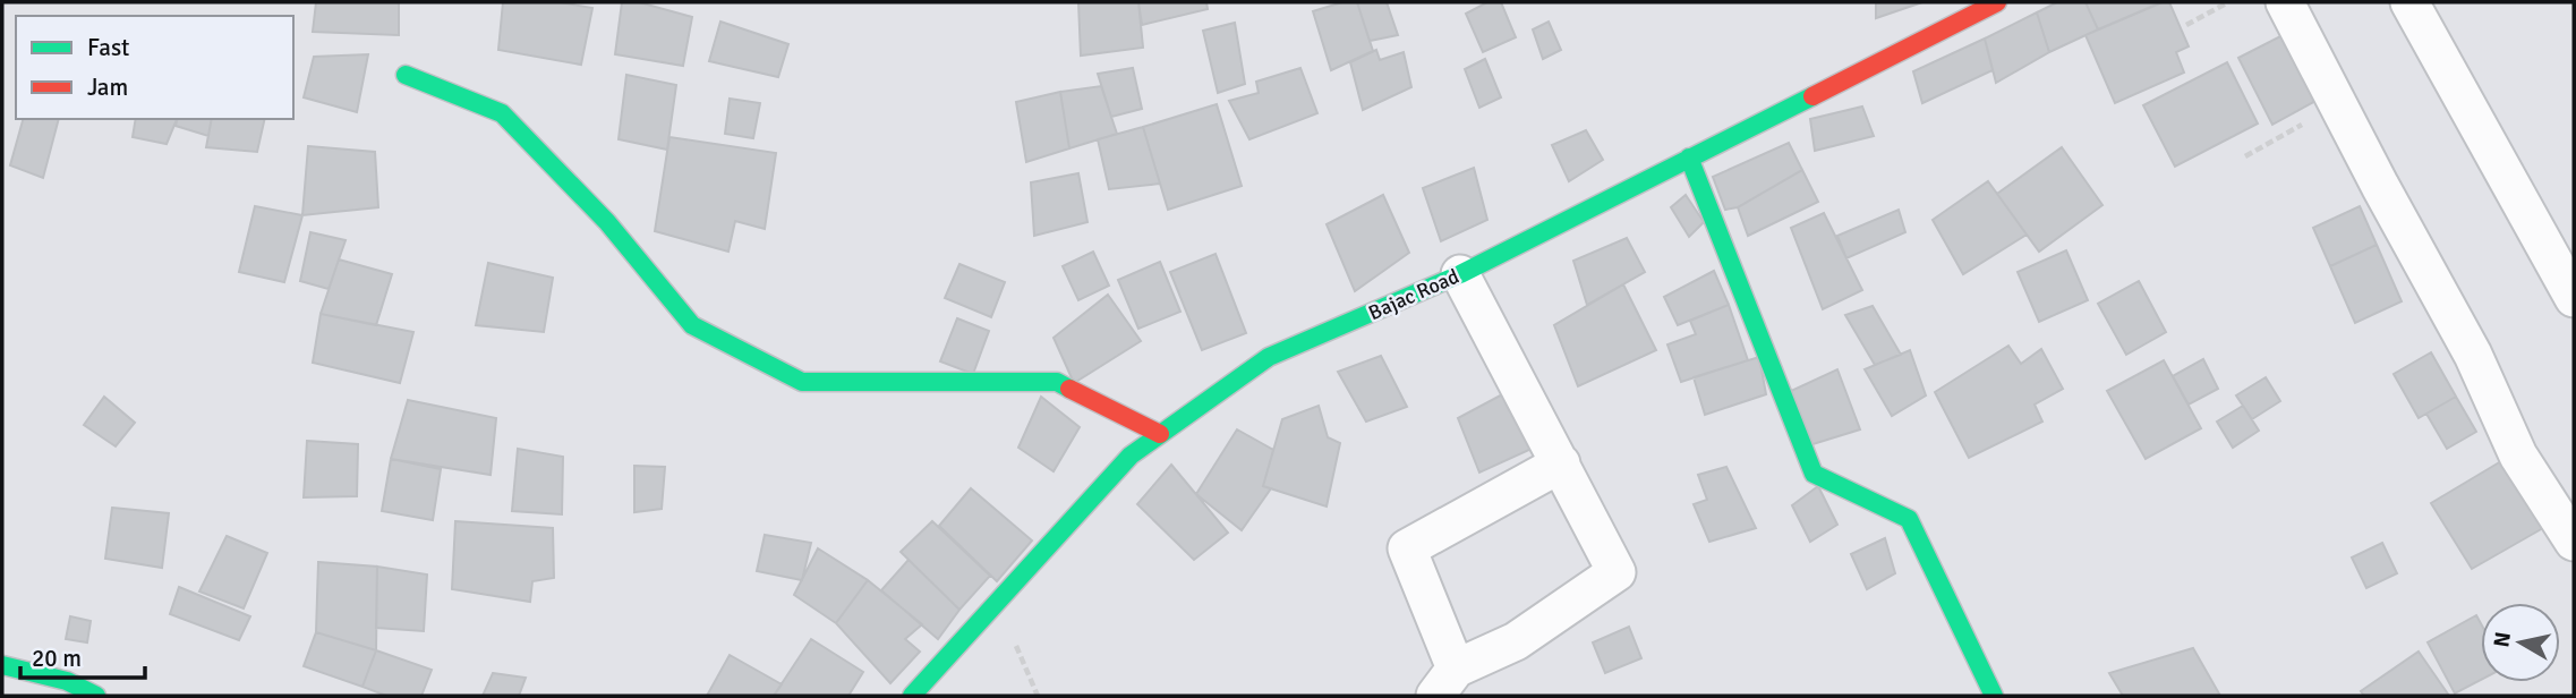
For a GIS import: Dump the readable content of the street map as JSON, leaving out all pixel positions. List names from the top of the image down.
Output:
{
  "streets": {
    "street": ["Bajac Road"]
  },
  "legend": ["Fast", "Jam"],
  "scale_bar": "20 m",
  "north": "left"
}
